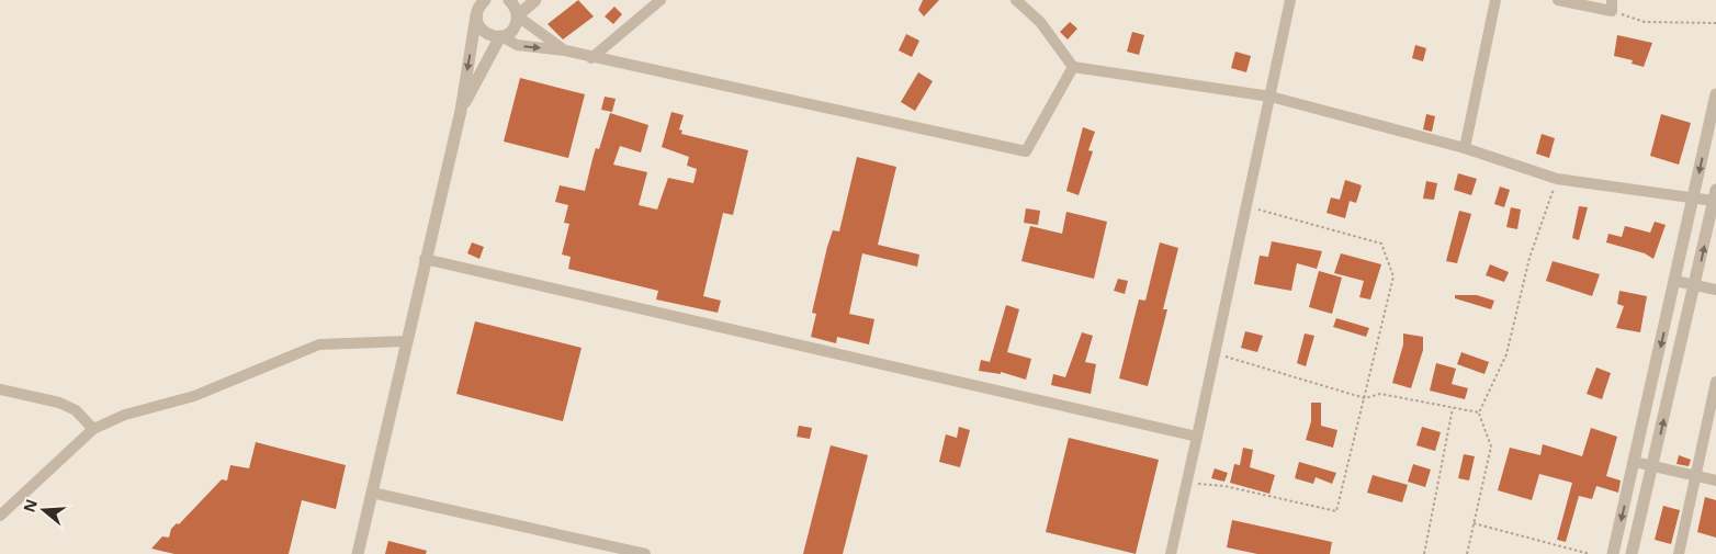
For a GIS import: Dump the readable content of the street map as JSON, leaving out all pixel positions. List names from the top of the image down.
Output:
{
  "north": "left"
}
